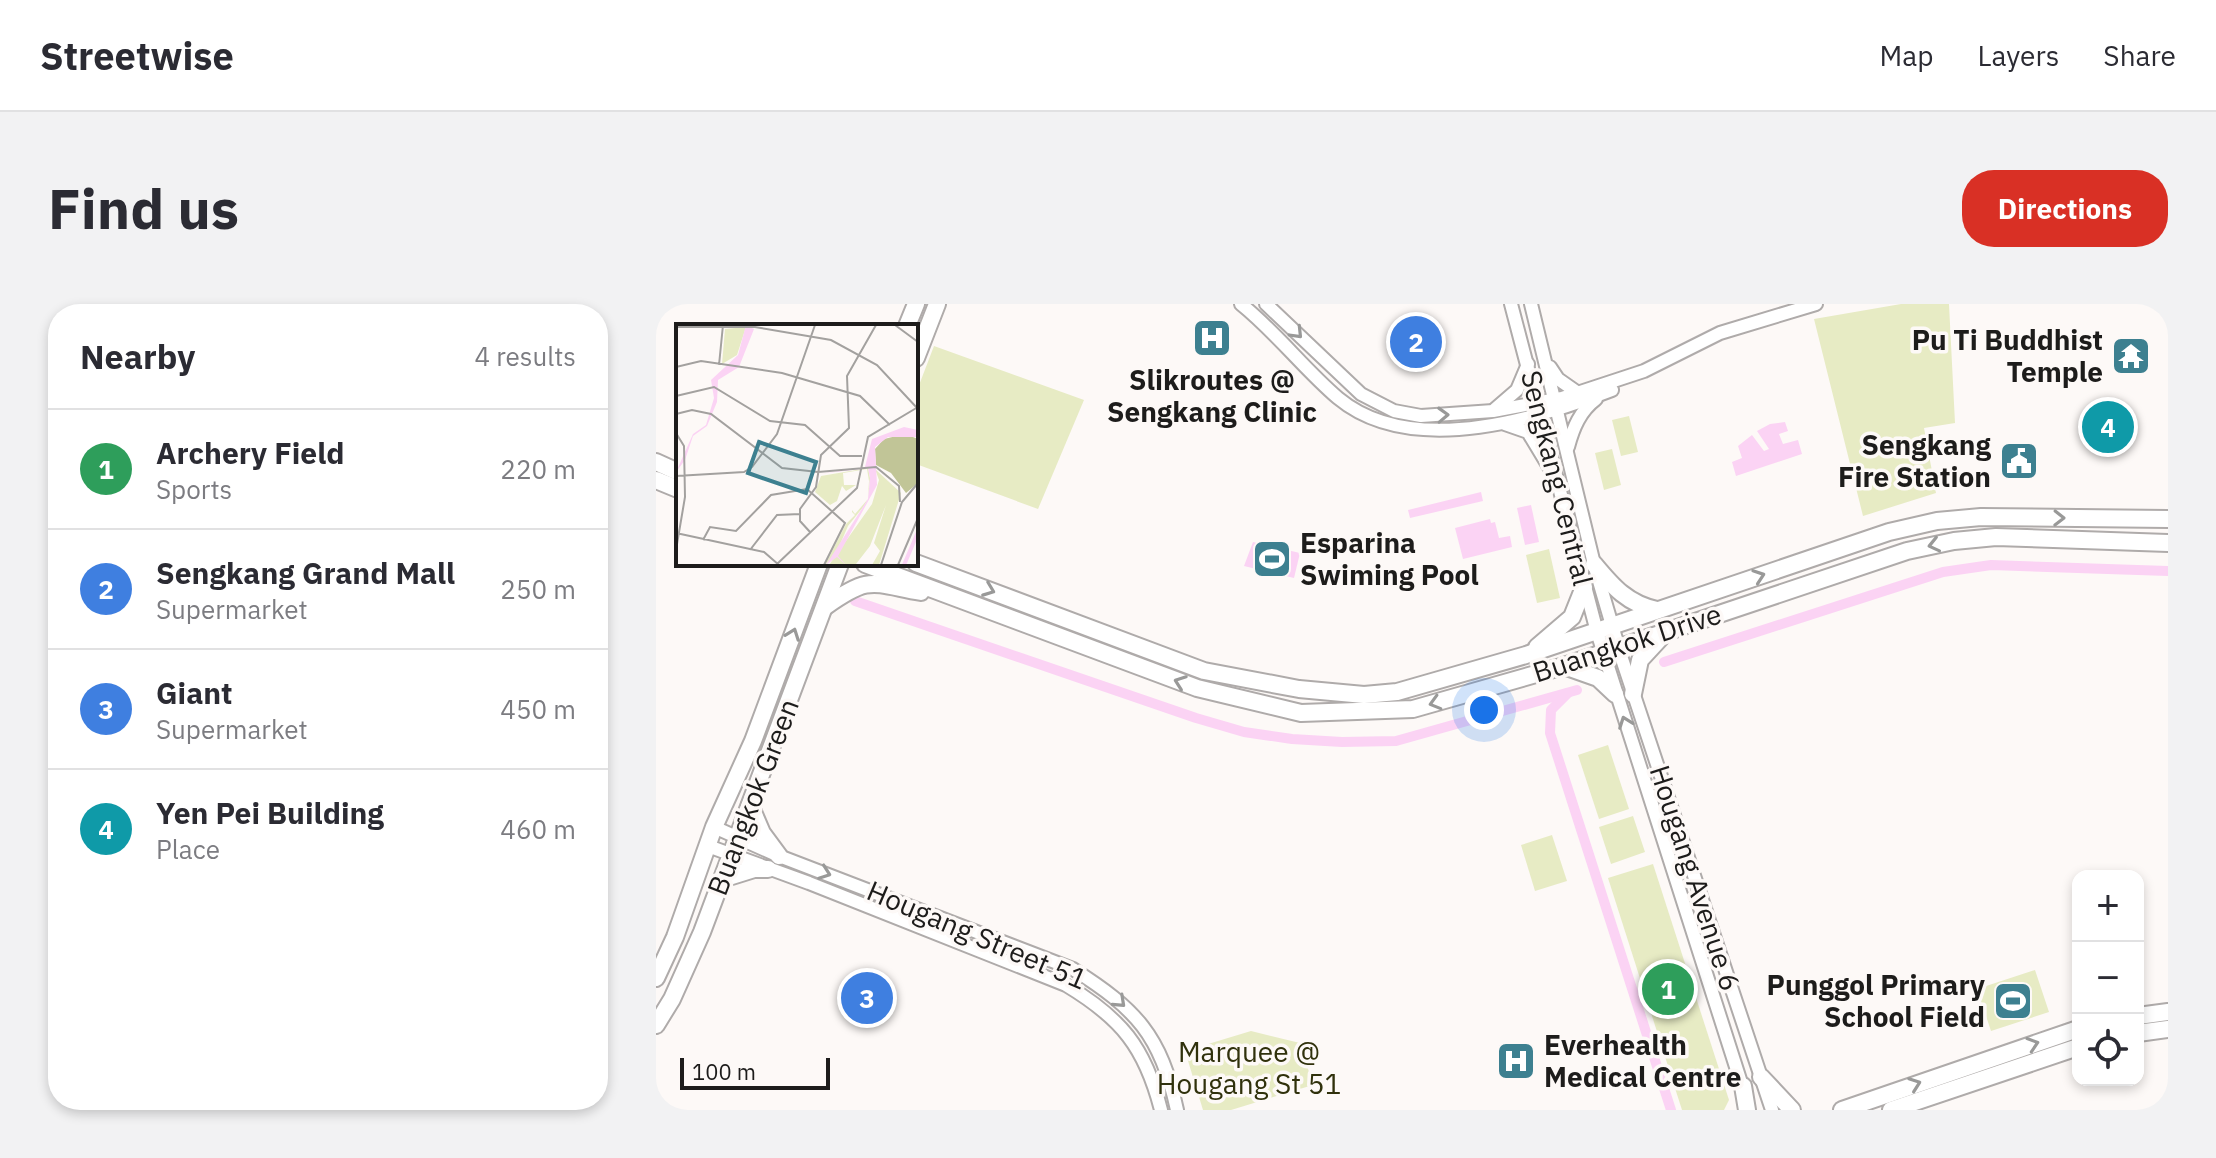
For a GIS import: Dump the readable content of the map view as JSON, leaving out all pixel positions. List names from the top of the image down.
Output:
{
  "streets": {
    "main road": ["Buangkok Drive", "Buangkok Green"],
    "street": ["Sengkang Central", "Hougang Avenue 6", "Hougang Street 51"]
  },
  "crossings": [
    ["Sengkang Central", "Buangkok Drive"],
    ["Sengkang Central", "Hougang Avenue 6"],
    ["Buangkok Drive", "Hougang Avenue 6"],
    ["Buangkok Green", "Hougang Street 51"]
  ],
  "parks": ["Marquee @ Hougang St 51"],
  "places": {
    "hospital": ["Slikroutes @ Sengkang Clinic", "Everhealth Medical Centre"],
    "temple": ["Pu Ti Buddhist Temple"],
    "public building": ["Sengkang Fire Station"],
    "sports": ["Esparina Swiming Pool", "Punggol Primary School Field"]
  },
  "scale_bar": "100 m",
  "page": {
    "header": "Streetwise",
    "nav": ["Map", "Layers", "Share"],
    "buttons": "Directions",
    "title": "Find us",
    "heading": ["Nearby", "4 results"],
    "pins": [
      "2",
      "4",
      "1",
      "3"
    ],
    "list": [
      {
        "mark": "1",
        "name": "Archery Field",
        "note": "Sports",
        "value": "220 m"
      },
      {
        "mark": "2",
        "name": "Sengkang Grand Mall",
        "note": "Supermarket",
        "value": "250 m"
      },
      {
        "mark": "3",
        "name": "Giant",
        "note": "Supermarket",
        "value": "450 m"
      },
      {
        "mark": "4",
        "name": "Yen Pei Building",
        "note": "Place",
        "value": "460 m"
      }
    ],
    "map_buttons": ["+", "−"],
    "scale": "100 m"
  }
}
